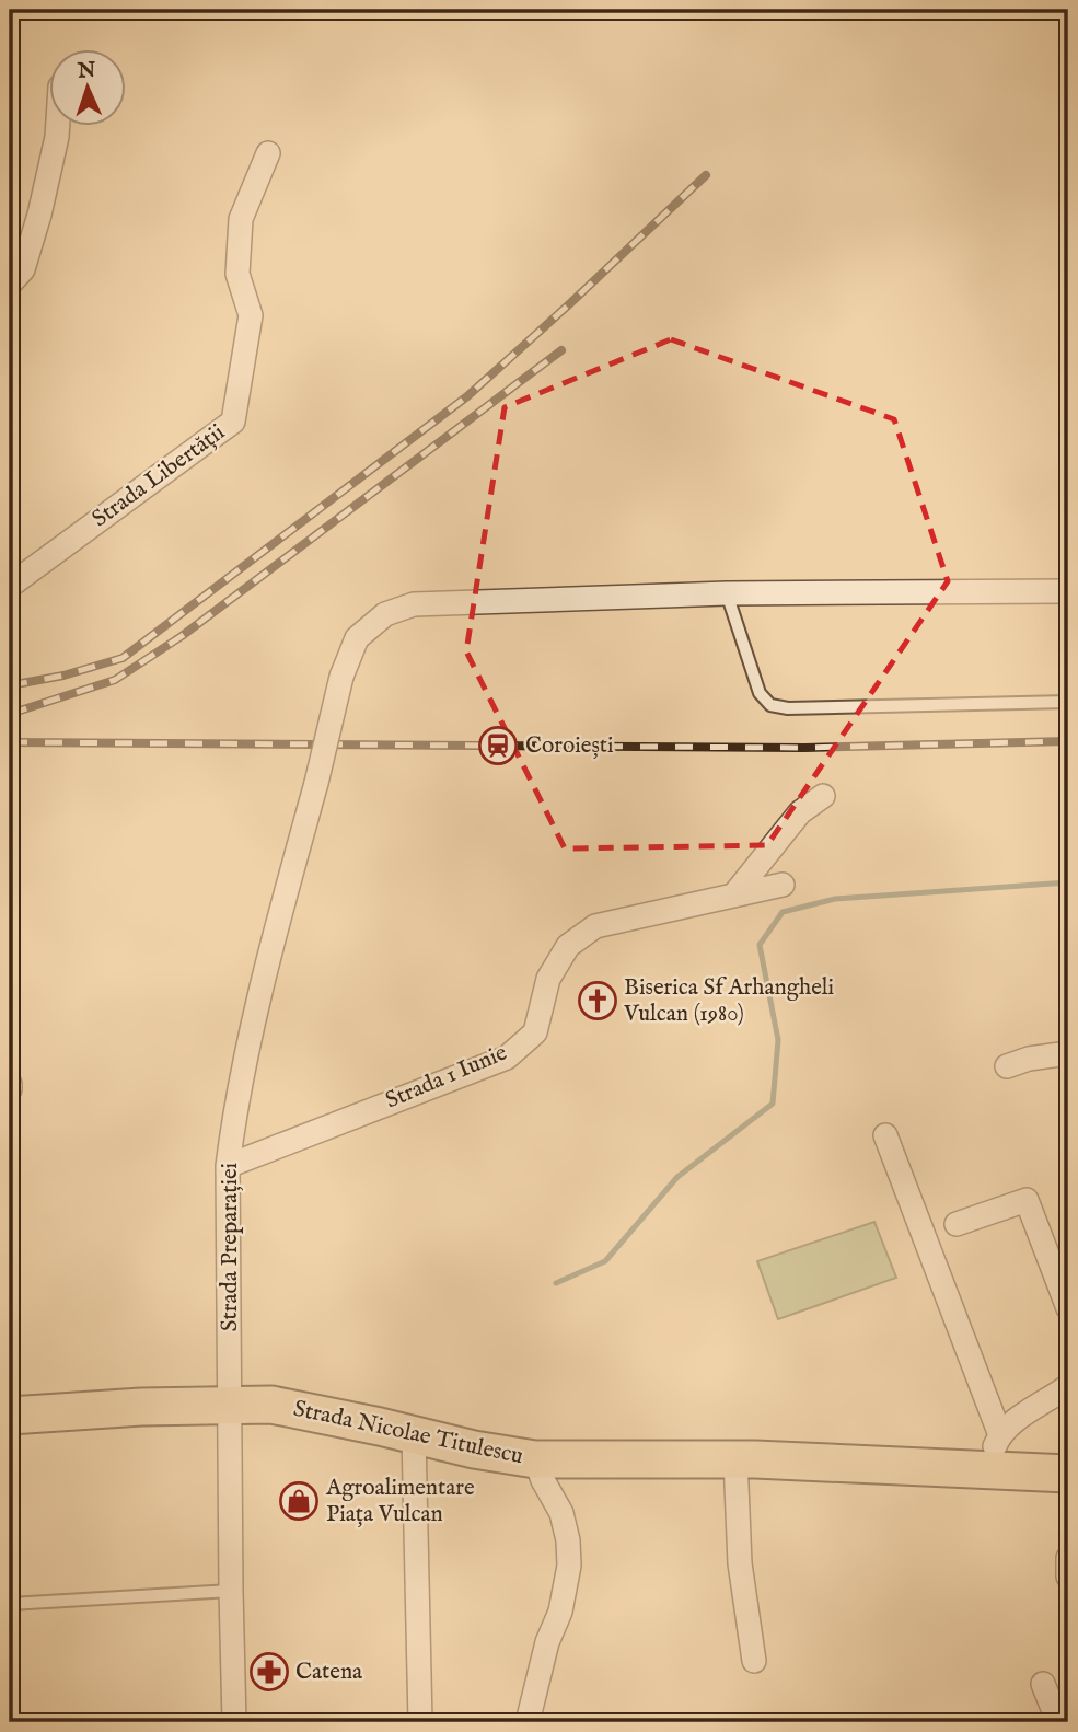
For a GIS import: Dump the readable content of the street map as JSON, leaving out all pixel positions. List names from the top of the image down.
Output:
{
  "streets": {
    "main road": ["Strada Nicolae Titulescu"],
    "street": ["Strada Libertății", "Strada 1 Iunie", "Strada Preparației"]
  },
  "crossings": [
    ["Strada 1 Iunie", "Strada Preparației"],
    ["Strada Preparației", "Strada Nicolae Titulescu"]
  ],
  "places": {
    "station": ["Coroiești"],
    "church": ["Biserica Sf Arhangheli Vulcan (1980)"],
    "shop": ["Agroalimentare Piața Vulcan"],
    "pharmacy": ["Catena"]
  },
  "north": "top"
}
